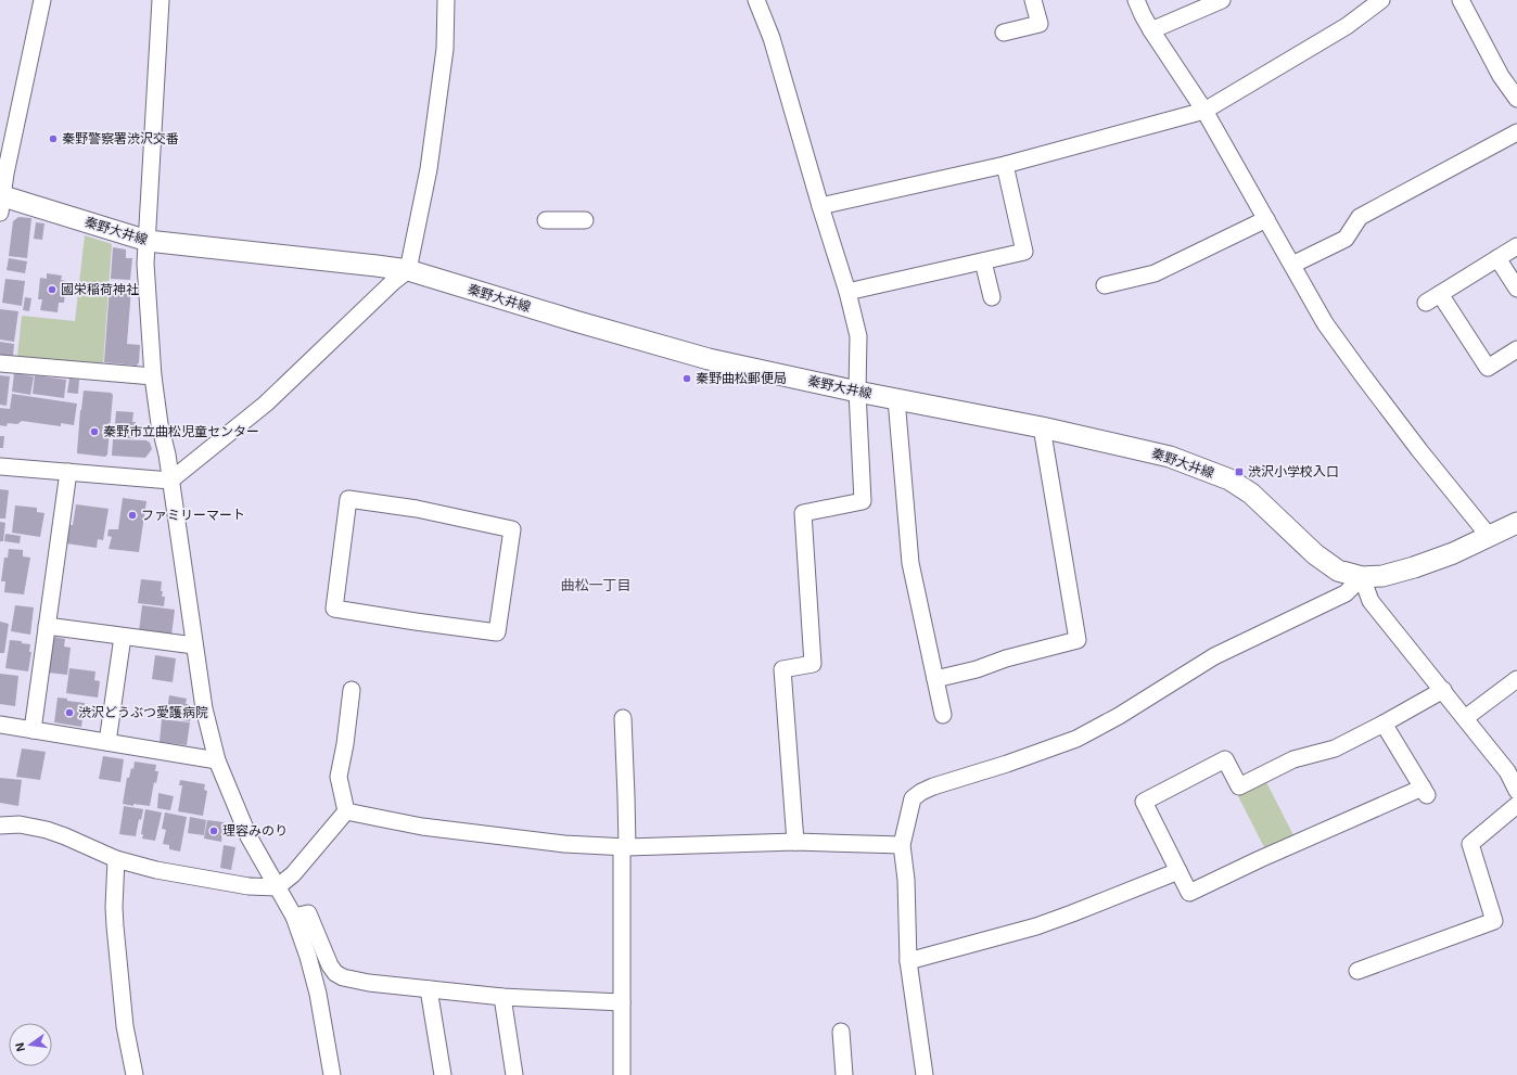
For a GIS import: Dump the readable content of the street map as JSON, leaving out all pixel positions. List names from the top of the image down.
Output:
{
  "streets": {
    "main road": ["秦野大井線"]
  },
  "districts": ["曲松一丁目"],
  "places": {
    "other": [
      "秦野警察署渋沢交番",
      "國栄稲荷神社",
      "秦野曲松郵便局",
      "秦野市立曲松児童センター",
      "ファミリーマート",
      "渋沢どうぶつ愛護病院",
      "理容みのり"
    ],
    "transit": ["渋沢小学校入口"]
  },
  "north": "left"
}
